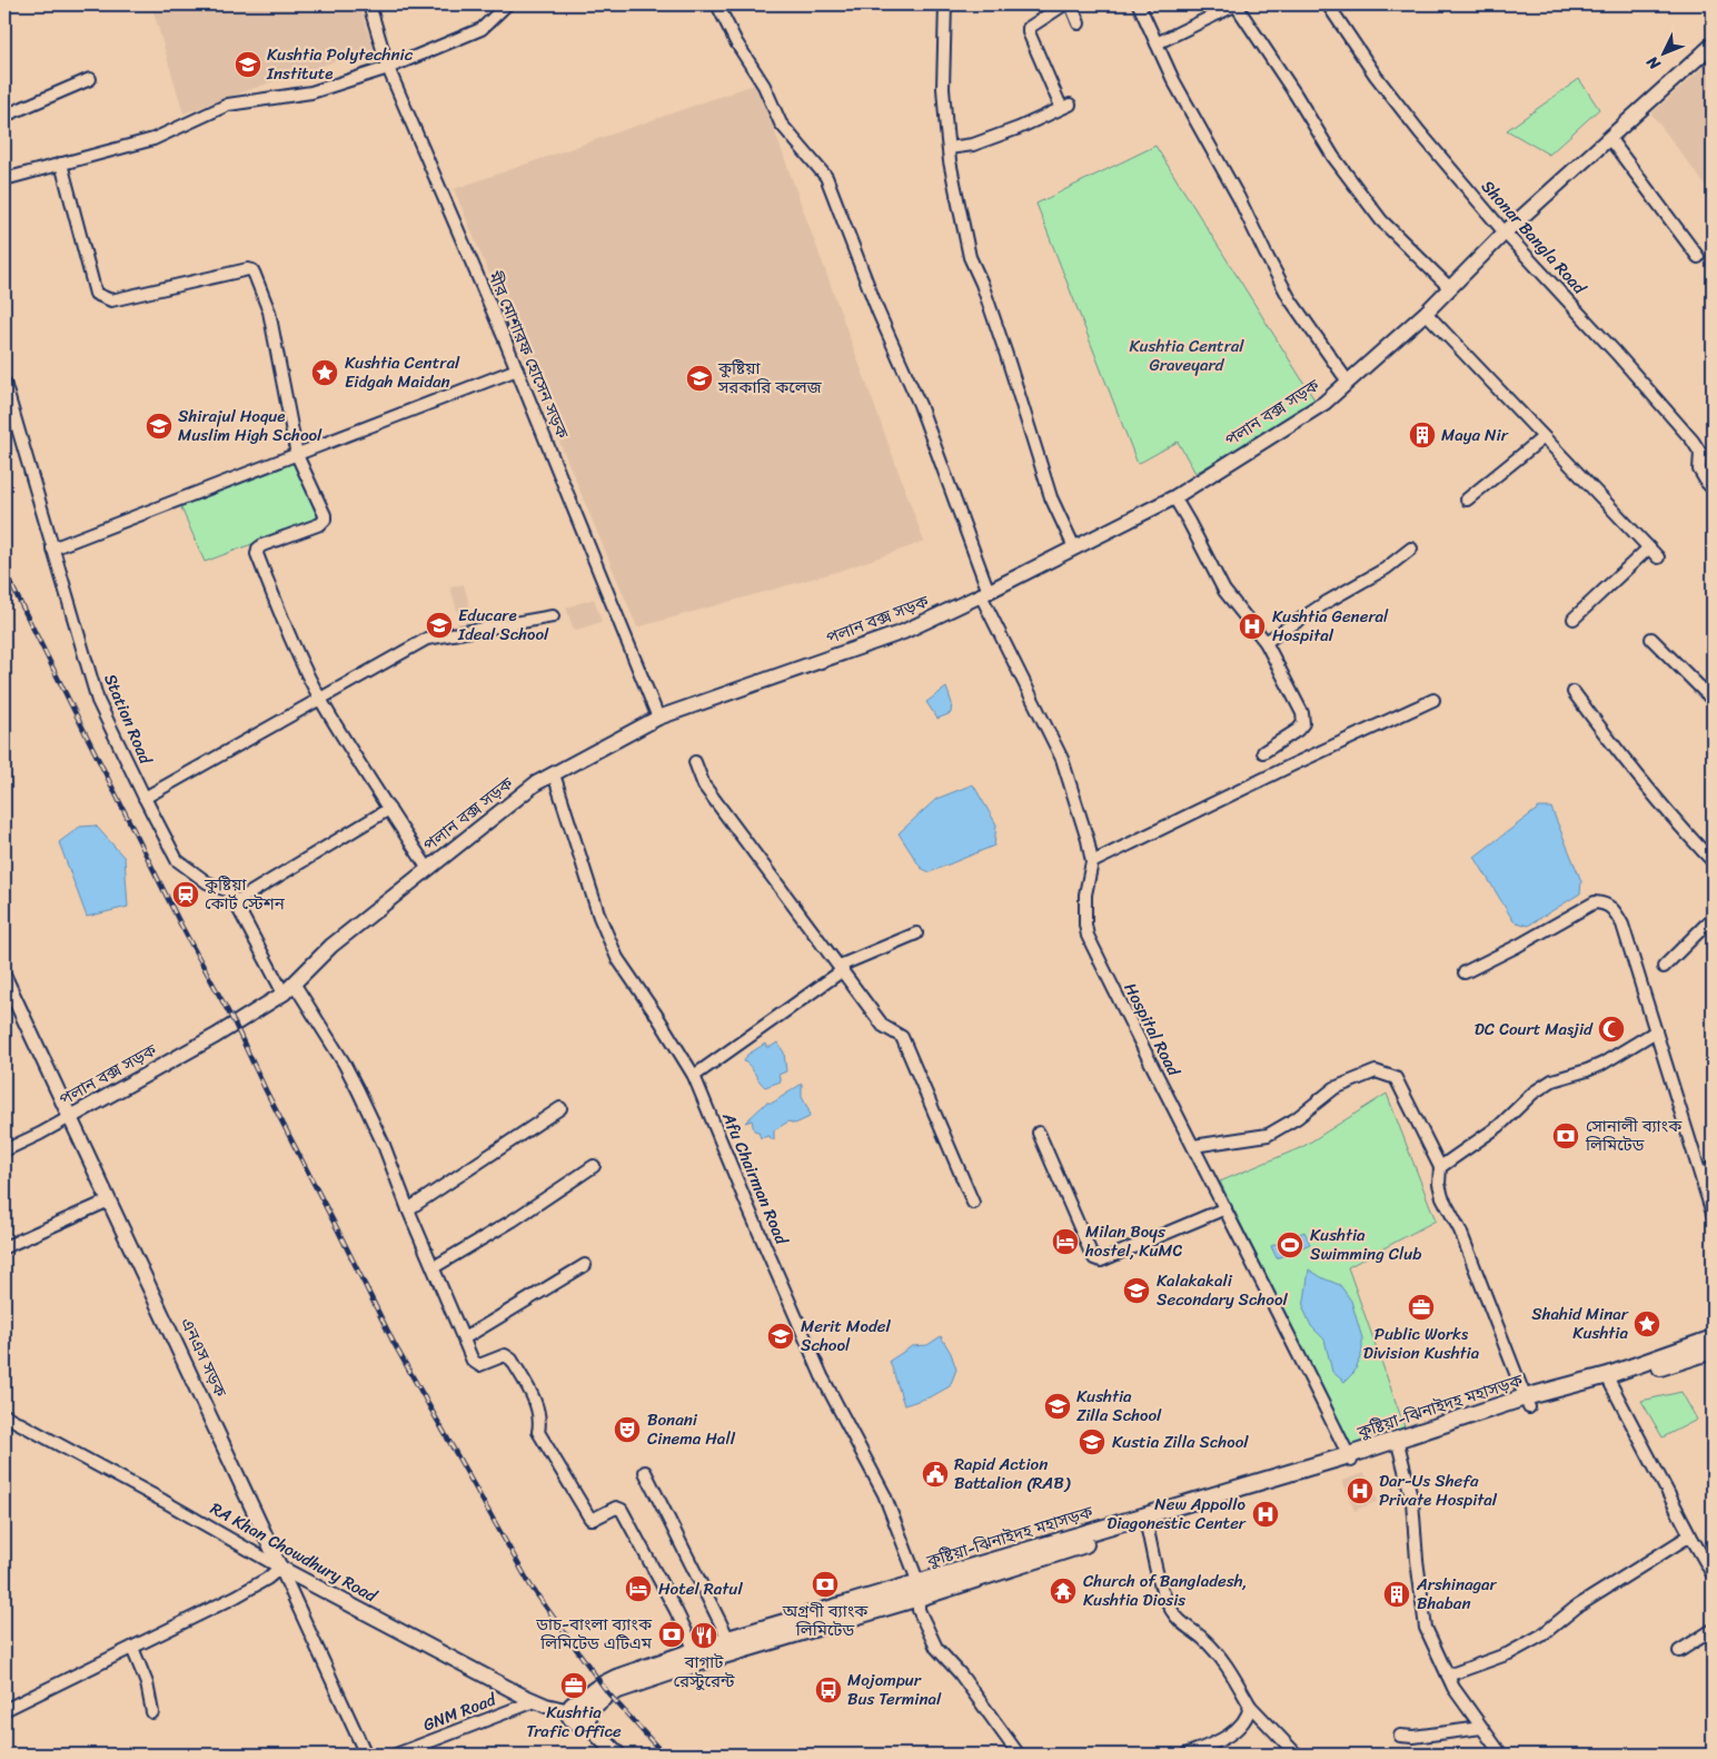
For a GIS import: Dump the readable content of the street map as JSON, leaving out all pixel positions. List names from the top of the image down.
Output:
{
  "streets": {
    "highway": ["কুষ্টিয়া-ঝিনাইদহ মহাসড়ক"],
    "main road": ["পলান বক্স সড়ক", "এনএস সড়ক", "RA Khan Chowdhury Road"],
    "street": [
      "Shonar Bangla Road",
      "মীর মোশারফ হোসেন সড়ক",
      "Station Road",
      "Hospital Road",
      "Afu Chairman Road",
      "GNM Road"
    ]
  },
  "crossings": [
    ["Shonar Bangla Road", "পলান বক্স সড়ক"],
    ["মীর মোশারফ হোসেন সড়ক", "পলান বক্স সড়ক"],
    ["পলান বক্স সড়ক", "Station Road"],
    ["পলান বক্স সড়ক", "Hospital Road"],
    ["পলান বক্স সড়ক", "Afu Chairman Road"],
    ["পলান বক্স সড়ক", "এনএস সড়ক"],
    ["Hospital Road", "কুষ্টিয়া-ঝিনাইদহ মহাসড়ক"],
    ["Afu Chairman Road", "কুষ্টিয়া-ঝিনাইদহ মহাসড়ক"],
    ["এনএস সড়ক", "RA Khan Chowdhury Road"],
    ["কুষ্টিয়া-ঝিনাইদহ মহাসড়ক", "RA Khan Chowdhury Road"],
    ["RA Khan Chowdhury Road", "GNM Road"]
  ],
  "parks": ["Kushtia Central Graveyard"],
  "places": {
    "school or university": [
      "Kushtia Polytechnic Institute",
      "কুষ্টিয়া সরকারি কলেজ",
      "Shirajul Hoque Muslim High School",
      "Educare Ideal School",
      "Kalakakali Secondary School",
      "Merit Model School",
      "Kushtia Zilla School",
      "Kustia Zilla School"
    ],
    "place": ["Kushtia Central Eidgah Maidan", "Shahid Minar Kushtia"],
    "building": ["Maya Nir", "Arshinagar Bhaban"],
    "hospital": ["Kushtia General Hospital", "Dar-Us Shefa Private Hospital", "New Appollo Diagonestic Center"],
    "station": ["কুষ্টিয়া কোর্ট স্টেশন"],
    "mosque": ["DC Court Masjid"],
    "bank": ["সোনালী ব্যাংক লিমিটেড", "অগ্রণী ব্যাংক লিমিটেড", "ডাচ-বাংলা ব্যাংক লিমিটেড এটিএম"],
    "hotel": ["Milan Boys hostel, KuMC", "Hotel Ratul"],
    "sports": ["Kushtia Swimming Club"],
    "office": ["Public Works Division Kushtia", "Kushtia Trafic Office"],
    "theatre": ["Bonani Cinema Hall"],
    "public building": ["Rapid Action Battalion (RAB)"],
    "temple": ["Church of Bangladesh, Kushtia Diosis"],
    "restaurant": ["বাগাট রেস্টুরেন্ট"],
    "bus stop": ["Mojompur Bus Terminal"]
  },
  "north": "bottom left"
}
